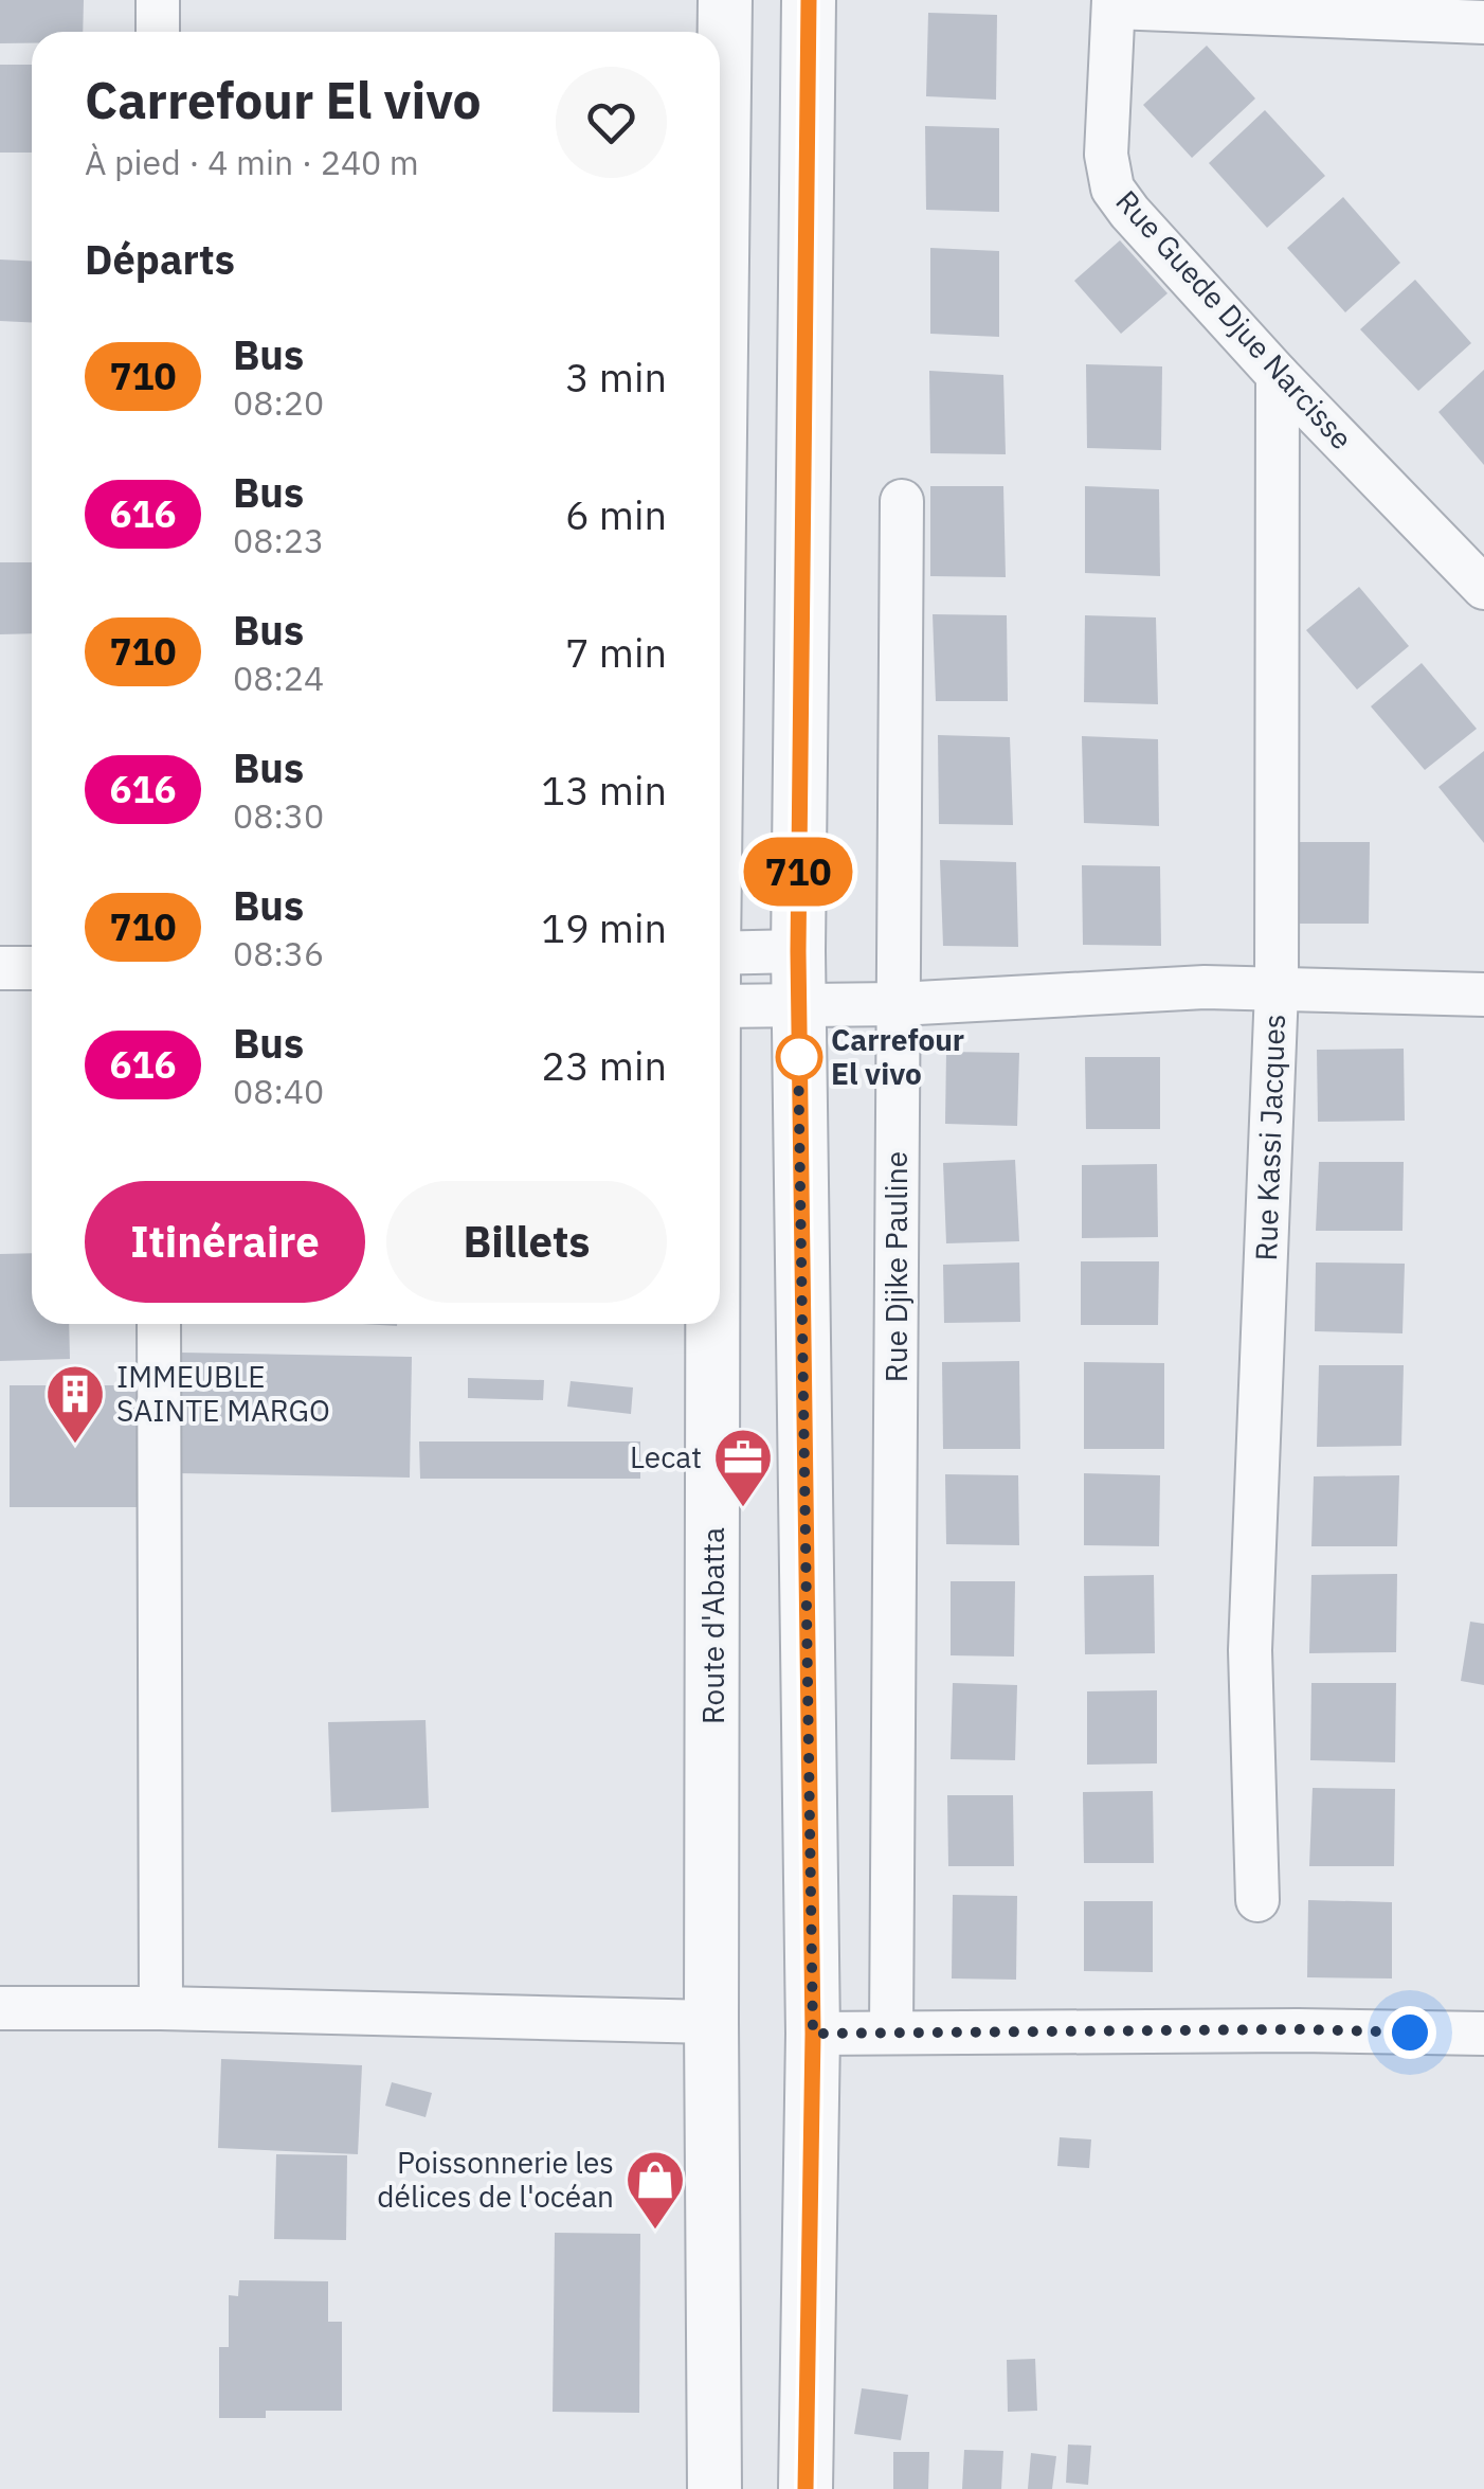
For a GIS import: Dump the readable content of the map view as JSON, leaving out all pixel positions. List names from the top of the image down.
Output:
{
  "streets": {
    "street": [
      "Rue Guede Djue Narcisse",
      "Rue Kassi Jacques",
      "Rue Djike Pauline",
      "Route d'Abatta"
    ]
  },
  "crossings": [
    ["Rue Guede Djue Narcisse", "Rue Kassi Jacques"]
  ],
  "places": {
    "other": ["Carrefour El vivo"],
    "building": ["IMMEUBLE SAINTE MARGO"],
    "office": ["Lecat"],
    "shop": ["Poissonnerie les délices de l'océan"]
  },
  "lines": ["bus line 710"],
  "page": {
    "on_map": "710",
    "heading": [
      ["Carrefour El vivo", "À pied · 4 min · 240 m"],
      "Départs"
    ],
    "list": [
      {
        "mark": "710",
        "name": "Bus",
        "note": "08:20",
        "value": "3 min"
      },
      {
        "mark": "616",
        "name": "Bus",
        "note": "08:23",
        "value": "6 min"
      },
      {
        "mark": "710",
        "name": "Bus",
        "note": "08:24",
        "value": "7 min"
      },
      {
        "mark": "616",
        "name": "Bus",
        "note": "08:30",
        "value": "13 min"
      },
      {
        "mark": "710",
        "name": "Bus",
        "note": "08:36",
        "value": "19 min"
      },
      {
        "mark": "616",
        "name": "Bus",
        "note": "08:40",
        "value": "23 min"
      }
    ],
    "buttons": ["Itinéraire", "Billets"]
  }
}
